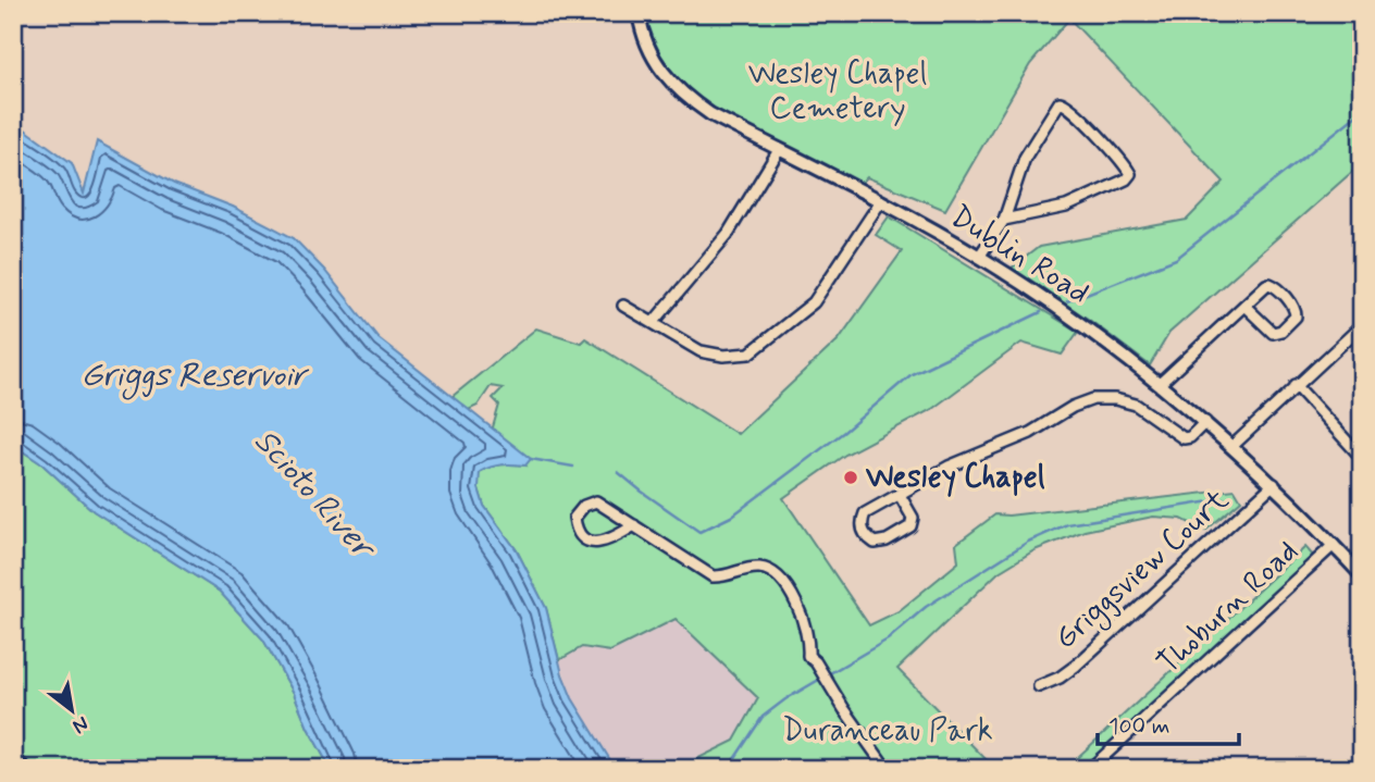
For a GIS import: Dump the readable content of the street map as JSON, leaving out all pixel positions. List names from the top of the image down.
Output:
{
  "streets": {
    "main road": ["Dublin Road"],
    "street": ["Griggsview Court", "Thoburn Road"]
  },
  "crossings": [
    ["Dublin Road", "Griggsview Court"],
    ["Dublin Road", "Thoburn Road"]
  ],
  "water": ["Griggs Reservoir", "Scioto River"],
  "parks": ["Wesley Chapel Cemetery", "Duranceau Park"],
  "places": ["Wesley Chapel"],
  "scale_bar": "100 m",
  "north": "bottom right"
}
